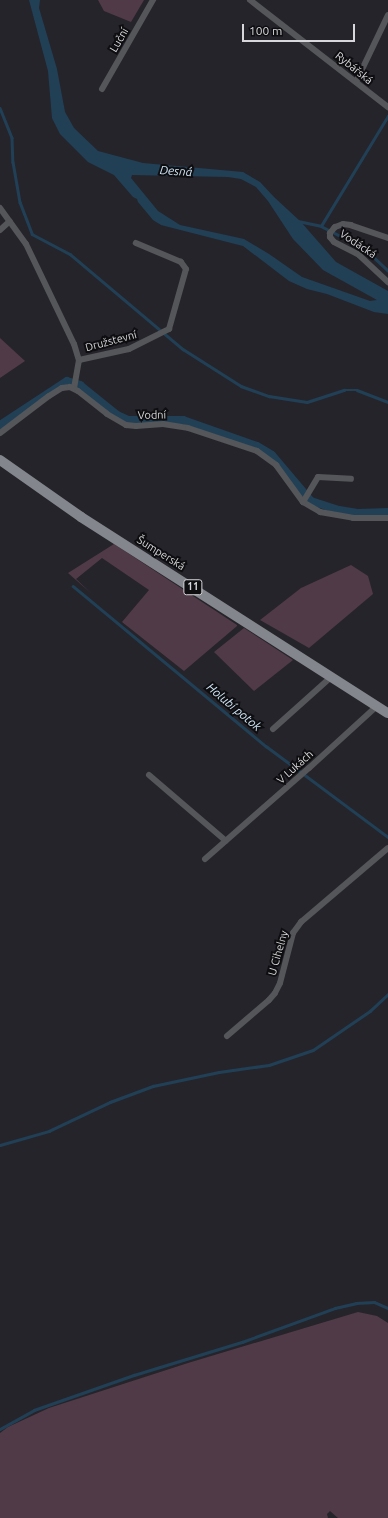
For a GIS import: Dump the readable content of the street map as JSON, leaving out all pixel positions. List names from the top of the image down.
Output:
{
  "streets": {
    "main road": ["Šumperská", "11"],
    "street": [
      "Luční",
      "Rybářská",
      "Vodácká",
      "Družstevní",
      "Vodní",
      "V Lukách",
      "U Cihelny"
    ]
  },
  "crossings": [
    ["Družstevní", "Vodní"],
    ["Šumperská", "V Lukách"]
  ],
  "water": ["Desná", "Holubí potok"],
  "scale_bar": "100 m"
}
